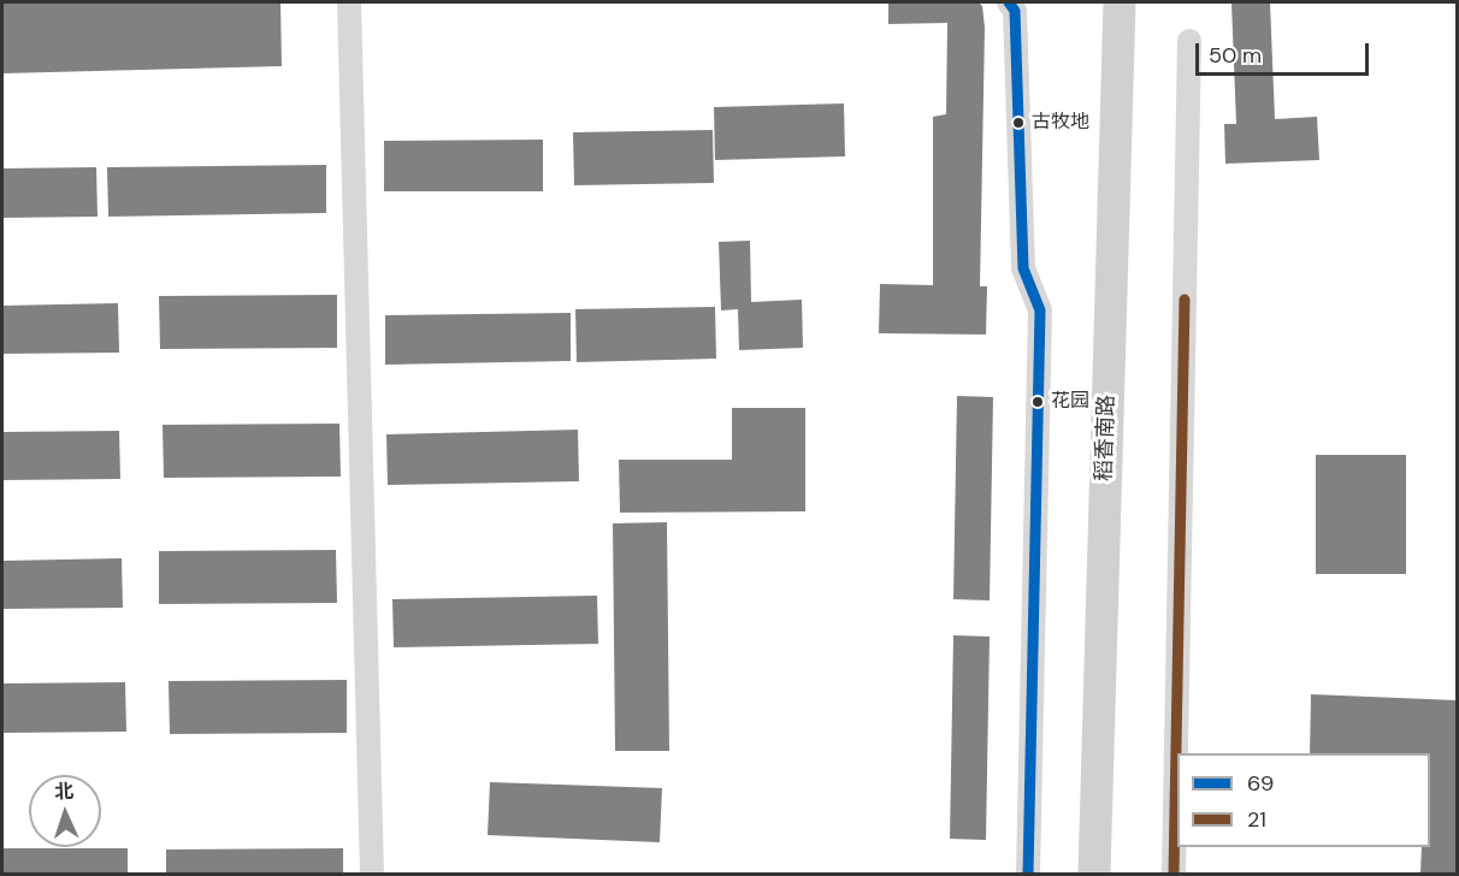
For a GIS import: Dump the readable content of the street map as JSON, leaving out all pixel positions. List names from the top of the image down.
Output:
{
  "streets": {
    "main road": ["稻香南路"]
  },
  "places": ["古牧地", "花园"],
  "lines": ["transit line 69", "transit line 21"],
  "legend": ["69", "21"],
  "scale_bar": "50 m",
  "north": "top"
}
